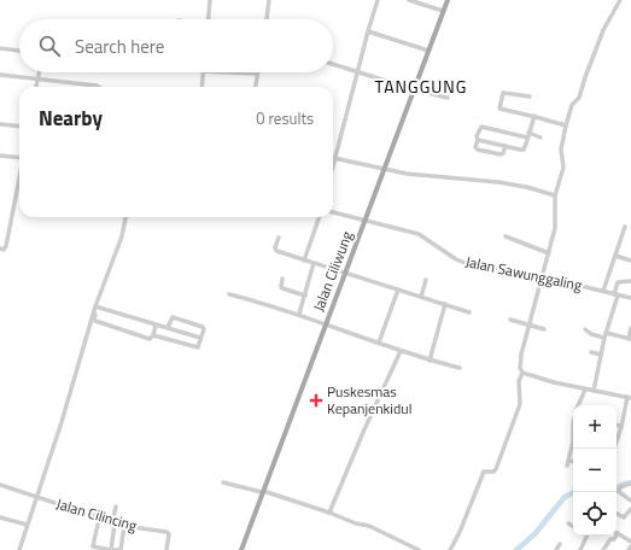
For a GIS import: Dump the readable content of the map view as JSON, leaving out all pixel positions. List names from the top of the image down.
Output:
{
  "streets": {
    "main road": ["Jalan Ciliwung"],
    "street": ["Jalan Sawunggaling", "Jalan Cilincing"]
  },
  "crossings": [
    ["Jalan Ciliwung", "Jalan Sawunggaling"]
  ],
  "districts": ["TANGGUNG"],
  "places": {
    "health": ["Puskesmas Kepanjenkidul"]
  },
  "page": {
    "search": "Search here",
    "heading": ["Nearby", "0 results"],
    "map_buttons": ["+", "−"]
  }
}
